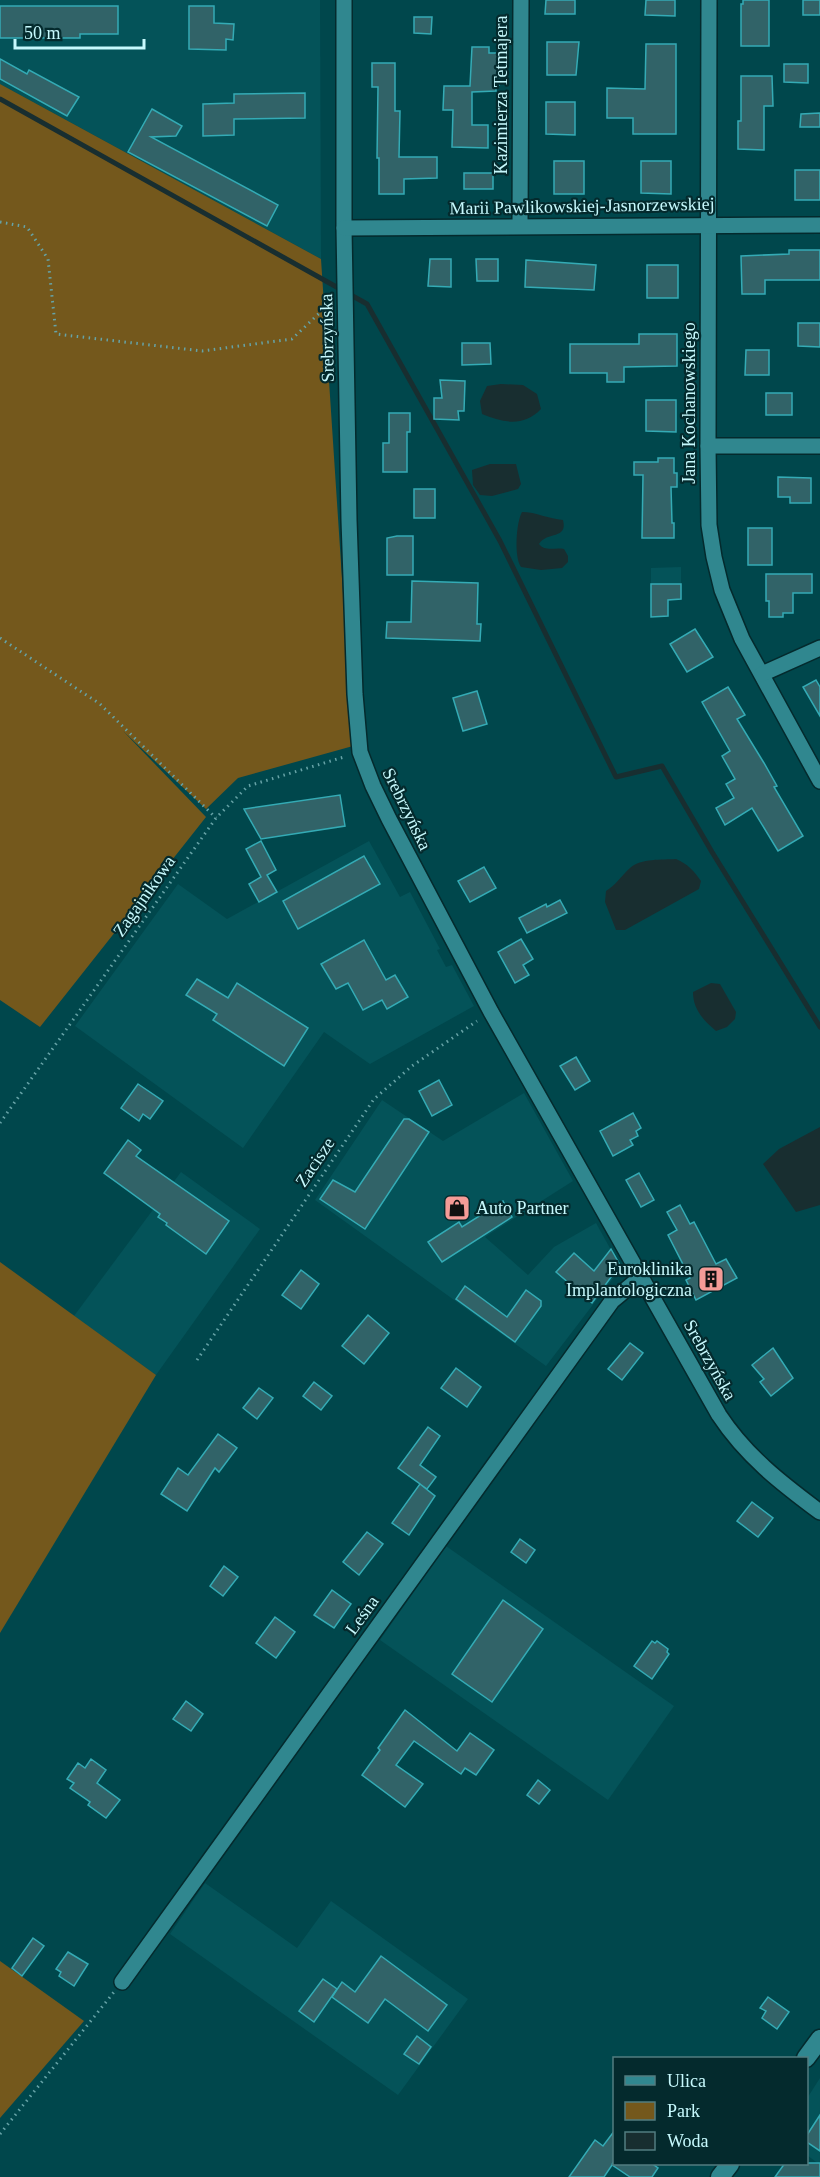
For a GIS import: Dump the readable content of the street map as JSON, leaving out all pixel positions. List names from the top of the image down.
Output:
{
  "streets": {
    "street": [
      "Kazimierza Tetmajera",
      "Marii Pawlikowskiej-Jasnorzewskiej",
      "Srebrzyńska",
      "Jana Kochanowskiego",
      "Leśna"
    ],
    "path": ["Zagajnikowa", "Zacisze"]
  },
  "crossings": [
    ["Kazimierza Tetmajera", "Marii Pawlikowskiej-Jasnorzewskiej"],
    ["Marii Pawlikowskiej-Jasnorzewskiej", "Srebrzyńska"],
    ["Marii Pawlikowskiej-Jasnorzewskiej", "Jana Kochanowskiego"],
    ["Srebrzyńska", "Zagajnikowa"],
    ["Srebrzyńska", "Zacisze"],
    ["Srebrzyńska", "Leśna"]
  ],
  "places": {
    "shop": ["Auto Partner"],
    "building": ["Euroklinika Implantologiczna"]
  },
  "legend": ["Ulica", "Park", "Woda"],
  "scale_bar": "50 m"
}
